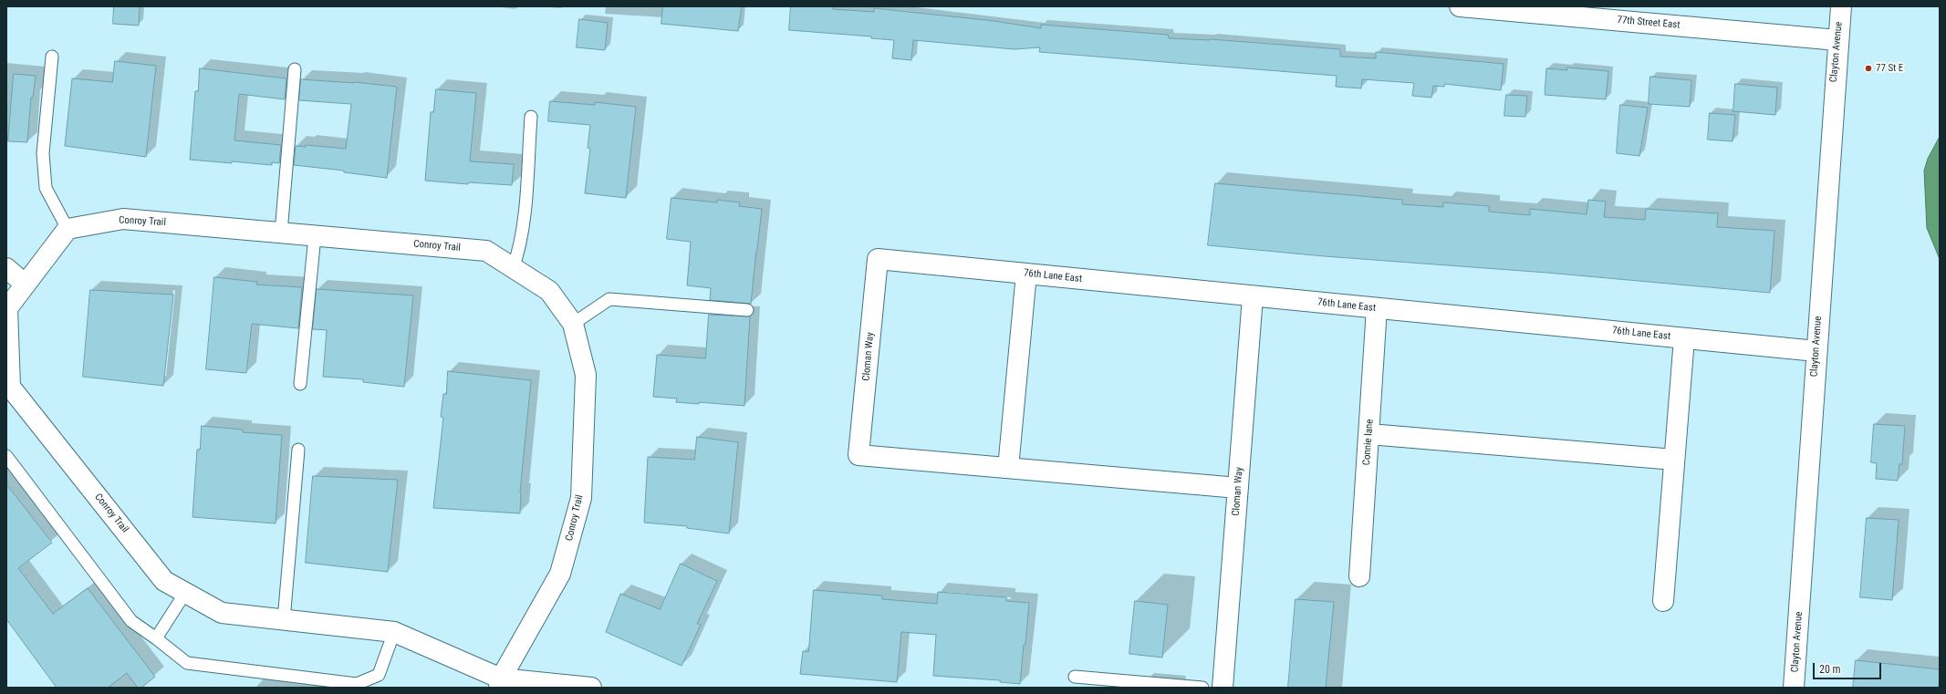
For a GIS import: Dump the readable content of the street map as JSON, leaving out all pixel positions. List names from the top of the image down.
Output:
{
  "streets": {
    "street": [
      "77th Street East",
      "Clayton Avenue",
      "Conroy Trail",
      "76th Lane East",
      "Cloman Way",
      "Connie lane"
    ]
  },
  "crossings": [
    ["77th Street East", "Clayton Avenue"],
    ["Clayton Avenue", "76th Lane East"],
    ["76th Lane East", "Cloman Way"],
    ["76th Lane East", "Connie lane"]
  ],
  "places": ["77 St E"],
  "scale_bar": "20 m"
}
